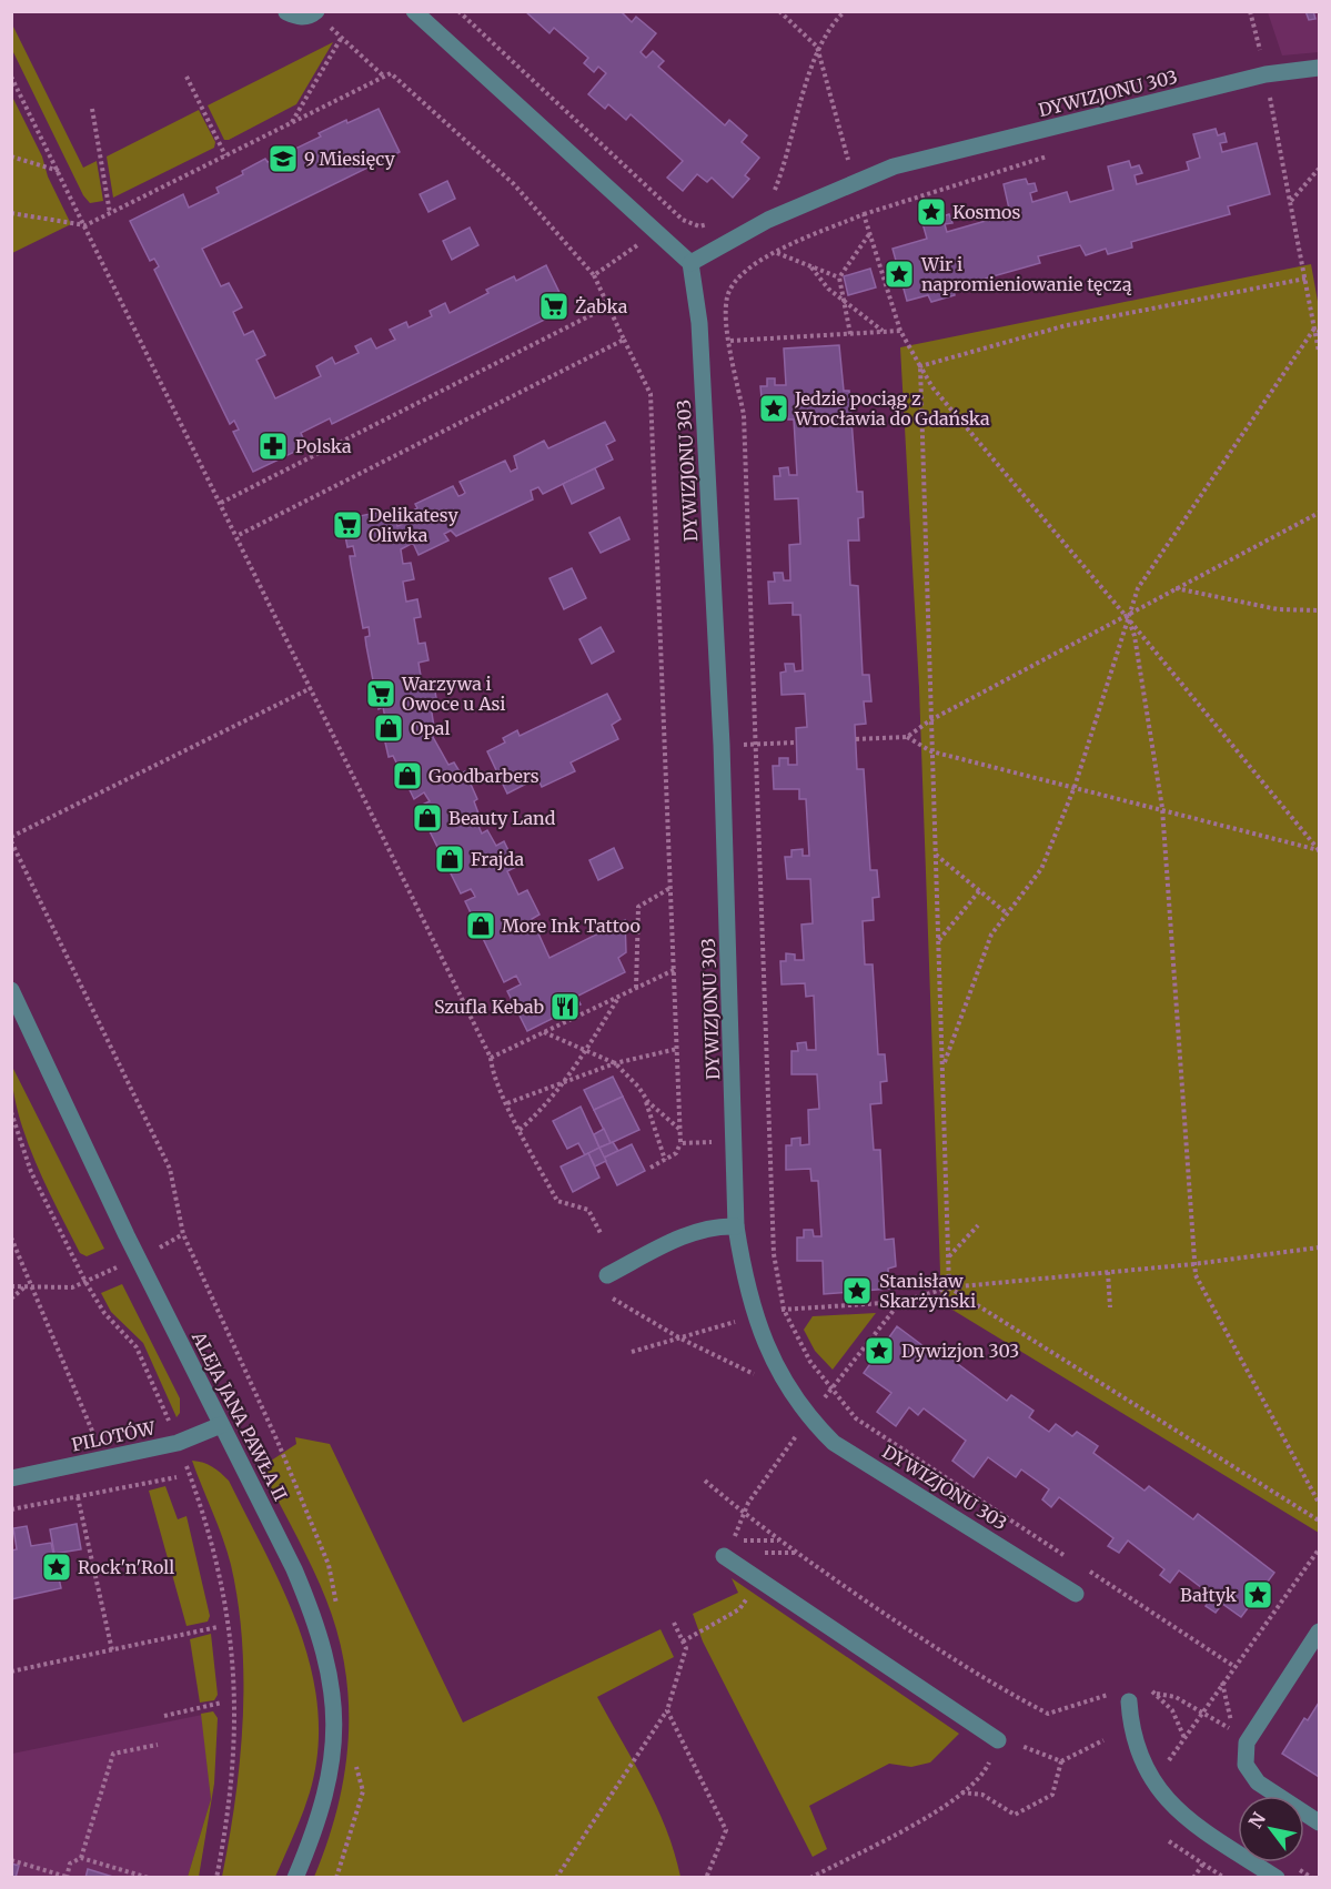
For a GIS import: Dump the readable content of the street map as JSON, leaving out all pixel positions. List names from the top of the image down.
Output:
{
  "streets": {
    "street": ["DYWIZJONU 303", "ALEJA JANA PAWŁA II", "PILOTÓW"]
  },
  "crossings": [
    ["ALEJA JANA PAWŁA II", "PILOTÓW"]
  ],
  "places": {
    "school or university": ["9 Miesięcy"],
    "place": [
      "Kosmos",
      "Wir i napromieniowanie tęczą",
      "Jedzie pociąg z Wrocławia do Gdańska",
      "Stanisław Skarżyński",
      "Dywizjon 303",
      "Rock'n'Roll",
      "Bałtyk"
    ],
    "supermarket": ["Żabka", "Delikatesy Oliwka", "Warzywa i Owoce u Asi"],
    "pharmacy": ["Polska"],
    "shop": [
      "Opal",
      "Goodbarbers",
      "Beauty Land",
      "Frajda",
      "More Ink Tattoo"
    ],
    "restaurant": ["Szufla Kebab"]
  },
  "north": "top left"
}
